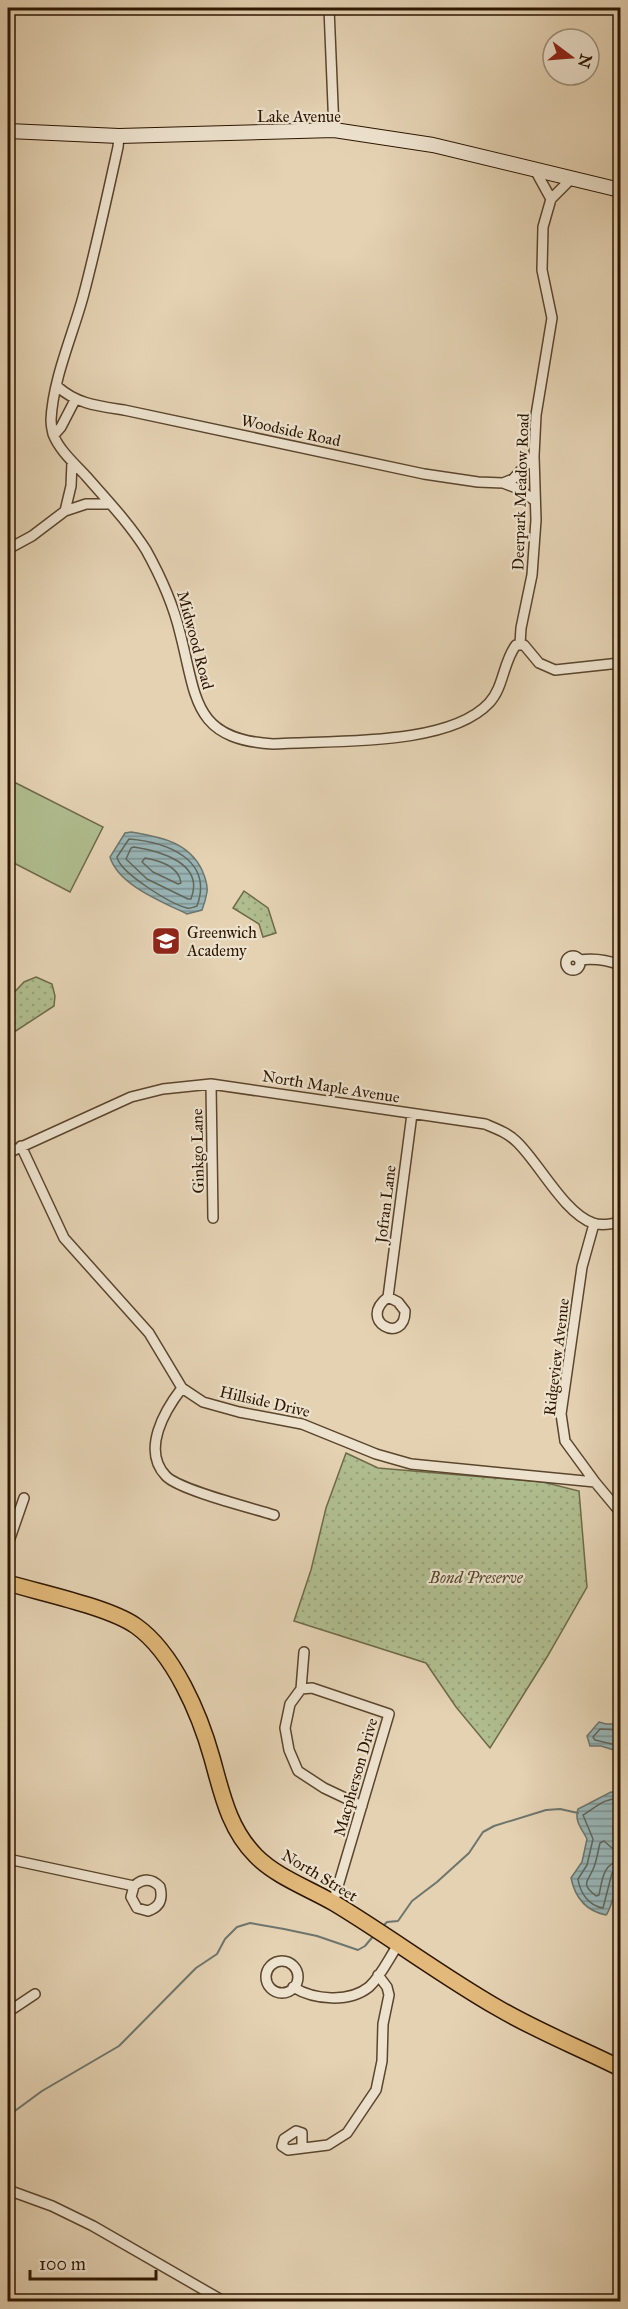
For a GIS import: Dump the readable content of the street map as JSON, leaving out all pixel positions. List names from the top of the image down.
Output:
{
  "streets": {
    "main road": ["Lake Avenue", "North Street"],
    "street": [
      "Woodside Road",
      "Deerpark Meadow Road",
      "Midwood Road",
      "North Maple Avenue",
      "Ginkgo Lane",
      "Jofran Lane",
      "Ridgeview Avenue",
      "Hillside Drive",
      "Macpherson Drive"
    ]
  },
  "crossings": [
    ["Lake Avenue", "Deerpark Meadow Road"],
    ["Woodside Road", "Deerpark Meadow Road"],
    ["Deerpark Meadow Road", "Midwood Road"],
    ["North Maple Avenue", "Ginkgo Lane"],
    ["North Maple Avenue", "Jofran Lane"],
    ["North Maple Avenue", "Ridgeview Avenue"],
    ["North Maple Avenue", "Hillside Drive"],
    ["Ridgeview Avenue", "Hillside Drive"],
    ["Macpherson Drive", "North Street"]
  ],
  "parks": ["Bond Preserve"],
  "places": {
    "school or university": ["Greenwich Academy"]
  },
  "scale_bar": "100 m",
  "north": "right"
}
